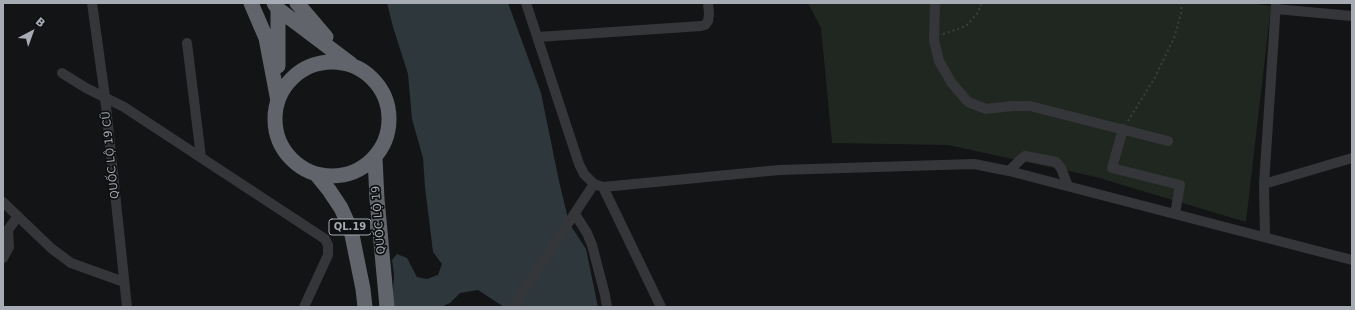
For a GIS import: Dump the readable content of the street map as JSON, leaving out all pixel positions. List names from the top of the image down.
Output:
{
  "streets": {
    "highway": ["QUỐC LỘ 19", "QL.19"],
    "street": ["QUỐC LỘ 19 CŨ"]
  },
  "crossings": [
    ["QUỐC LỘ 19", "QL.19"]
  ],
  "north": "top right"
}
